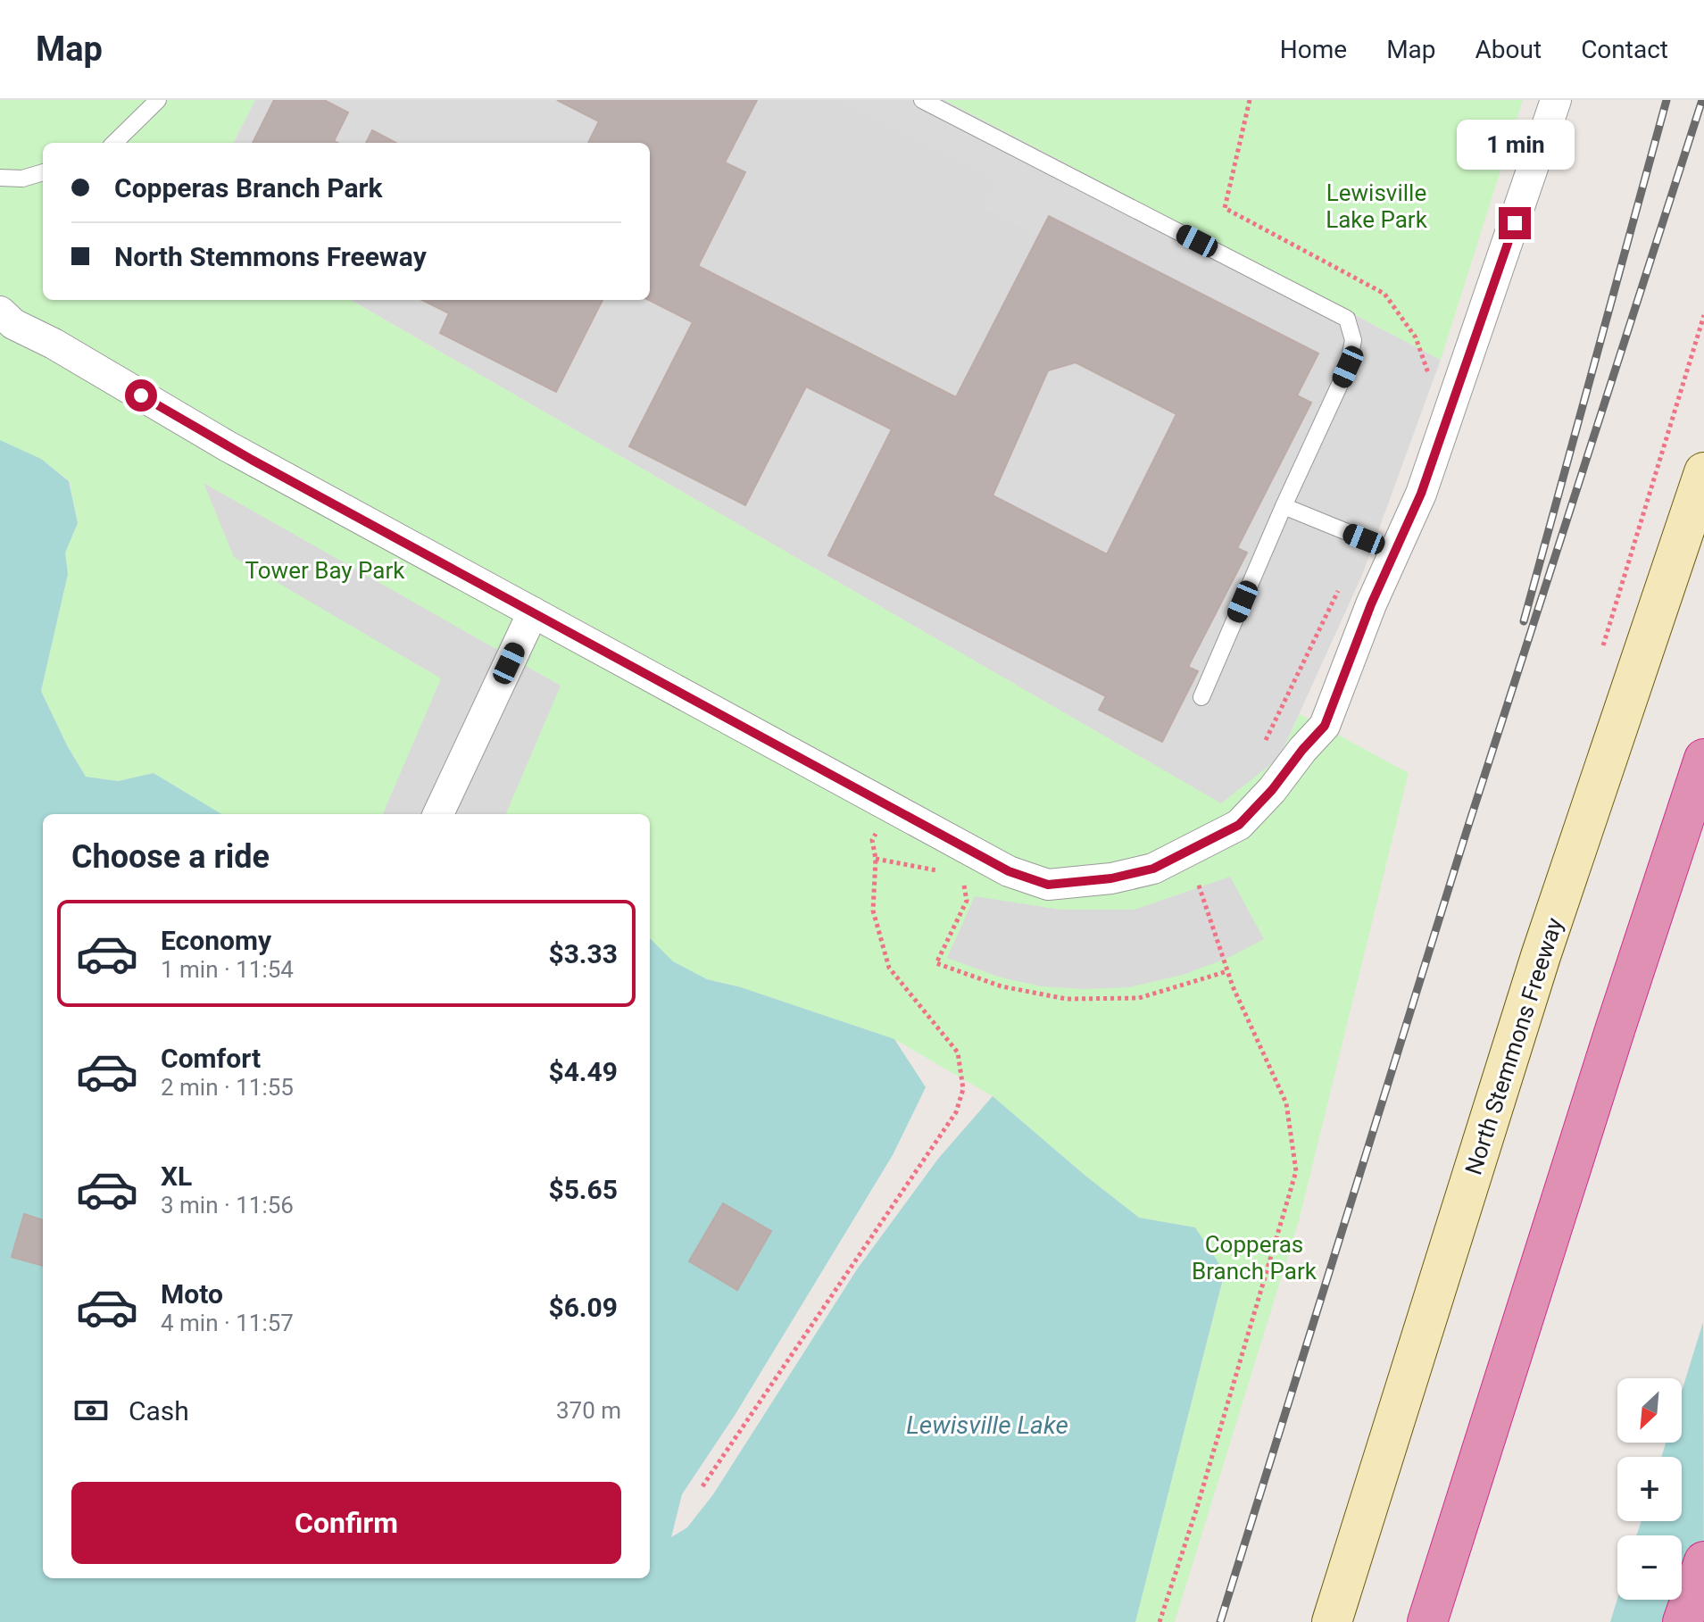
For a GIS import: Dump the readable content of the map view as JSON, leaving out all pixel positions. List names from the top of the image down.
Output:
{
  "streets": {
    "main road": ["North Stemmons Freeway"]
  },
  "water": ["Lewisville Lake"],
  "parks": ["Lewisville Lake Park", "Tower Bay Park", "Copperas Branch Park"],
  "north": "bottom left",
  "page": {
    "header": "Map",
    "nav": [
      "Home",
      "Map",
      "About",
      "Contact"
    ],
    "bubble": "1 min",
    "banner": ["Copperas Branch Park", "North Stemmons Freeway"],
    "heading": "Choose a ride",
    "list": [
      {
        "name": "Economy",
        "note": "1 min · 11:54",
        "value": "$3.33"
      },
      {
        "name": "Comfort",
        "note": "2 min · 11:55",
        "value": "$4.49"
      },
      {
        "name": "XL",
        "note": "3 min · 11:56",
        "value": "$5.65"
      },
      {
        "name": "Moto",
        "note": "4 min · 11:57",
        "value": "$6.09"
      }
    ],
    "pay": ["Cash", "370 m"],
    "map_buttons": ["+", "−"],
    "buttons": "Confirm"
  }
}
